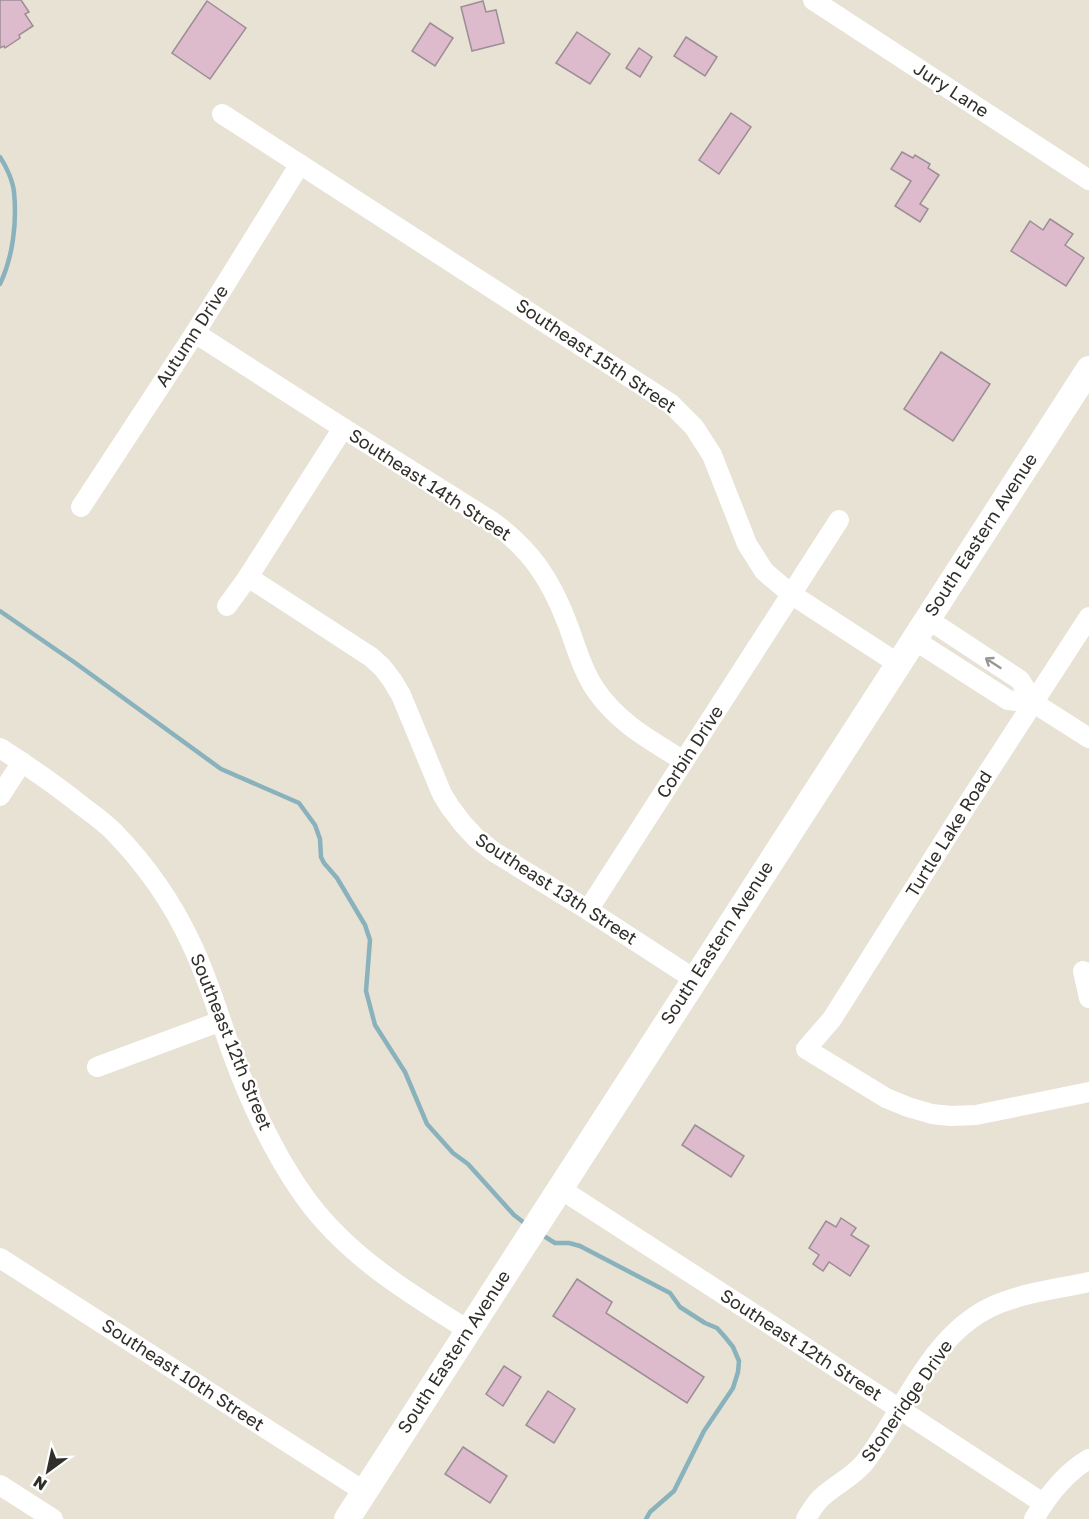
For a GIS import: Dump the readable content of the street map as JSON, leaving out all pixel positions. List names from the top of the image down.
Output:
{
  "streets": {
    "main road": ["South Eastern Avenue"],
    "street": [
      "Jury Lane",
      "Autumn Drive",
      "Southeast 15th Street",
      "Southeast 14th Street",
      "Corbin Drive",
      "Turtle Lake Road",
      "Southeast 13th Street",
      "Southeast 12th Street",
      "Southeast 10th Street",
      "Stoneridge Drive"
    ]
  },
  "crossings": [
    ["Autumn Drive", "Southeast 15th Street"],
    ["Autumn Drive", "Southeast 14th Street"],
    ["Southeast 15th Street", "South Eastern Avenue"],
    ["Southeast 15th Street", "Corbin Drive"],
    ["Southeast 14th Street", "Corbin Drive"],
    ["South Eastern Avenue", "Southeast 13th Street"],
    ["South Eastern Avenue", "Southeast 12th Street"],
    ["South Eastern Avenue", "Southeast 10th Street"],
    ["Corbin Drive", "Southeast 13th Street"],
    ["Southeast 12th Street", "Stoneridge Drive"]
  ],
  "north": "bottom left"
}
